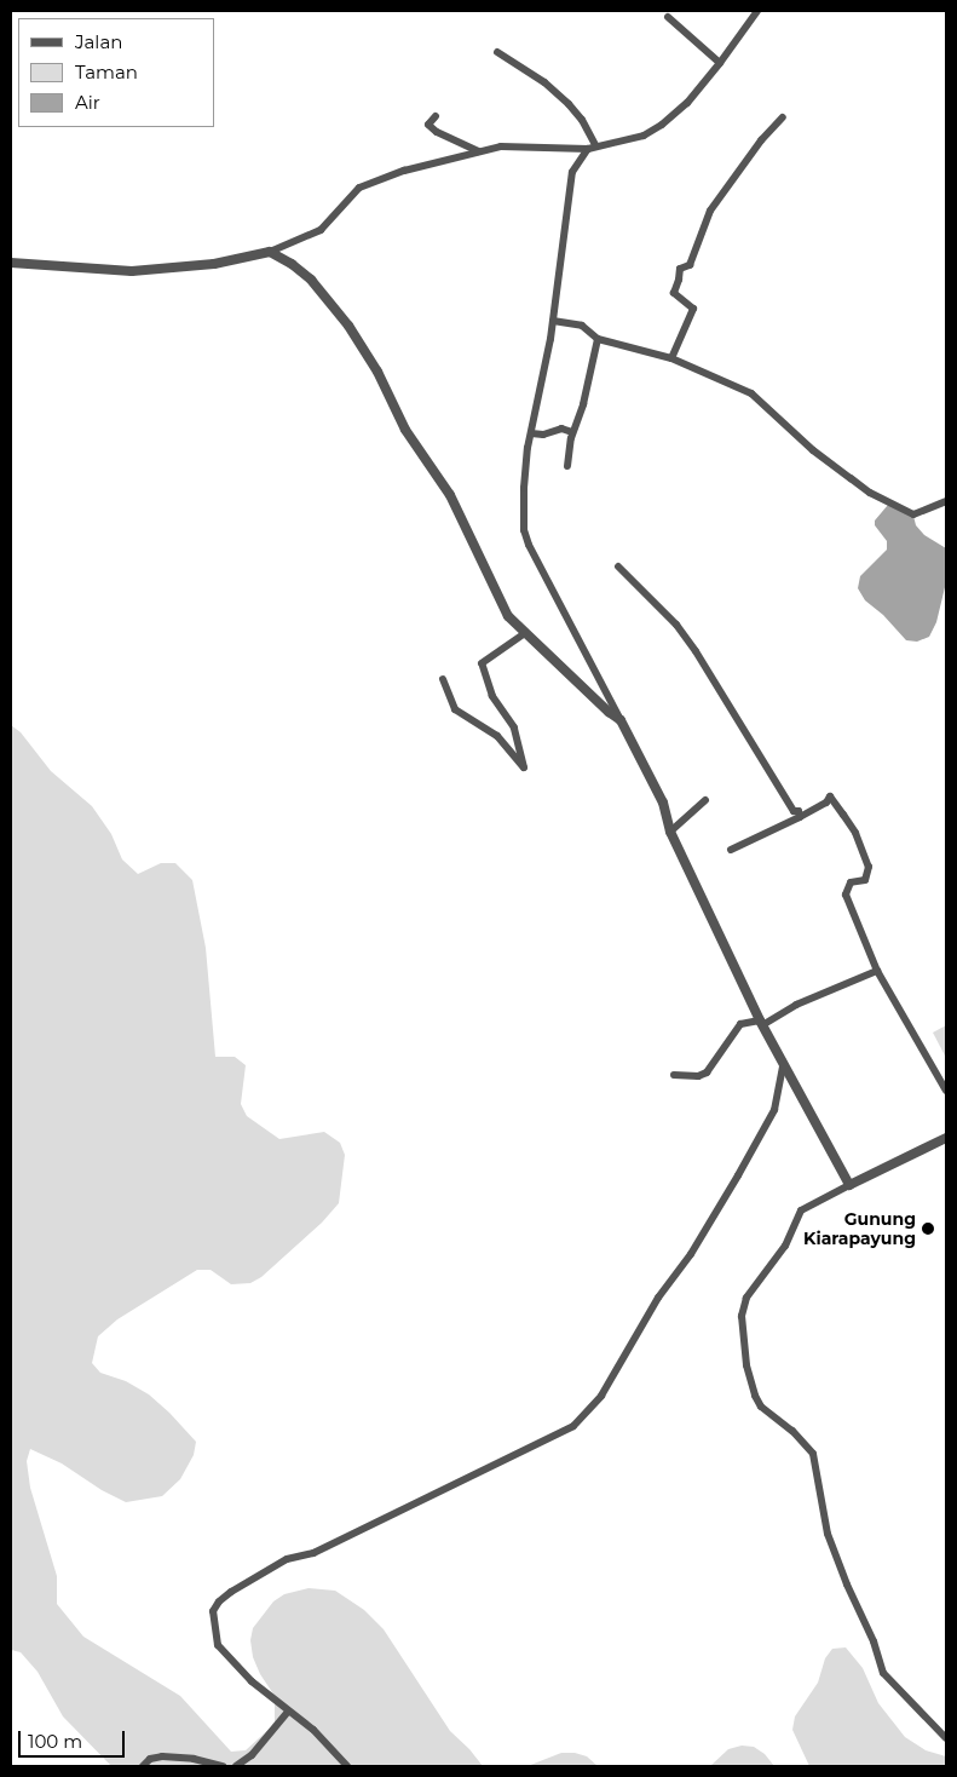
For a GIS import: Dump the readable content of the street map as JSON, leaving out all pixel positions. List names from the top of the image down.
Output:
{
  "places": ["Gunung Kiarapayung"],
  "legend": ["Jalan", "Taman", "Air"],
  "scale_bar": "100 m"
}
